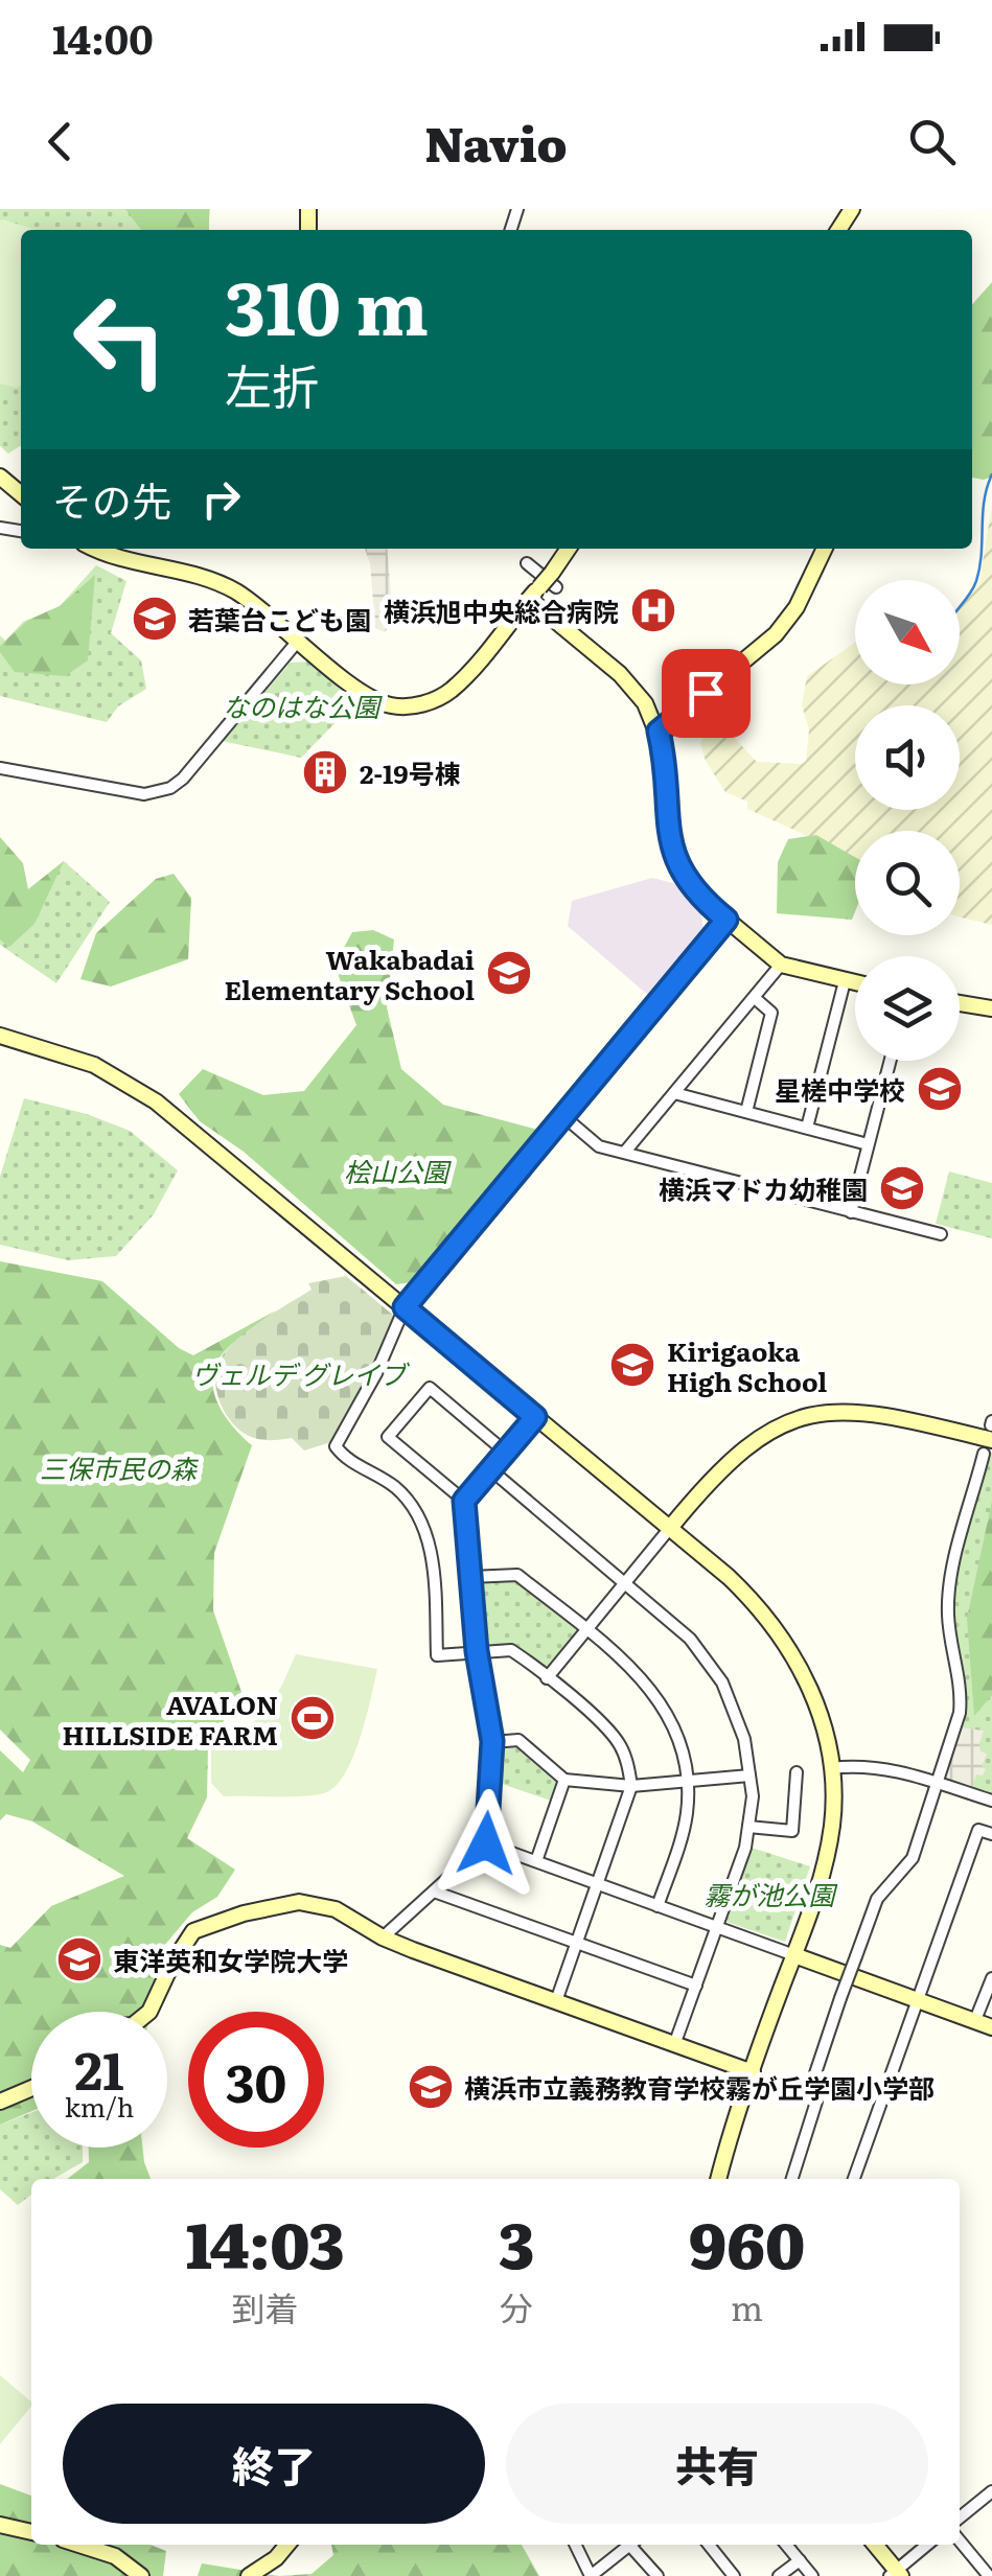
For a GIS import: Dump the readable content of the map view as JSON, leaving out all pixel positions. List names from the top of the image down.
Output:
{
  "parks": [
    "なのはな公園",
    "桧山公園",
    "ヴェルデ グレイブ",
    "三保市民の森",
    "霧が池公園"
  ],
  "places": {
    "hospital": ["横浜旭中央総合病院"],
    "school or university": [
      "若葉台こども園",
      "Wakabadai Elementary School",
      "星槎中学校",
      "横浜マドカ幼稚園",
      "Kirigaoka High School",
      "東洋英和女学院大学",
      "横浜市立義務教育学校霧が丘学園小学部"
    ],
    "building": ["2-19号棟"],
    "sports": ["AVALON HILLSIDE FARM"]
  },
  "north": "bottom right",
  "page": {
    "status": "14:00",
    "header": "Navio",
    "turn": ["310 m", "左折"],
    "then": "その先",
    "speed": "21 km/h",
    "limit": "30",
    "eta": [
      "14:03",
      "到着",
      "3",
      "分",
      "960",
      "m"
    ],
    "buttons": ["終了", "共有"]
  }
}
